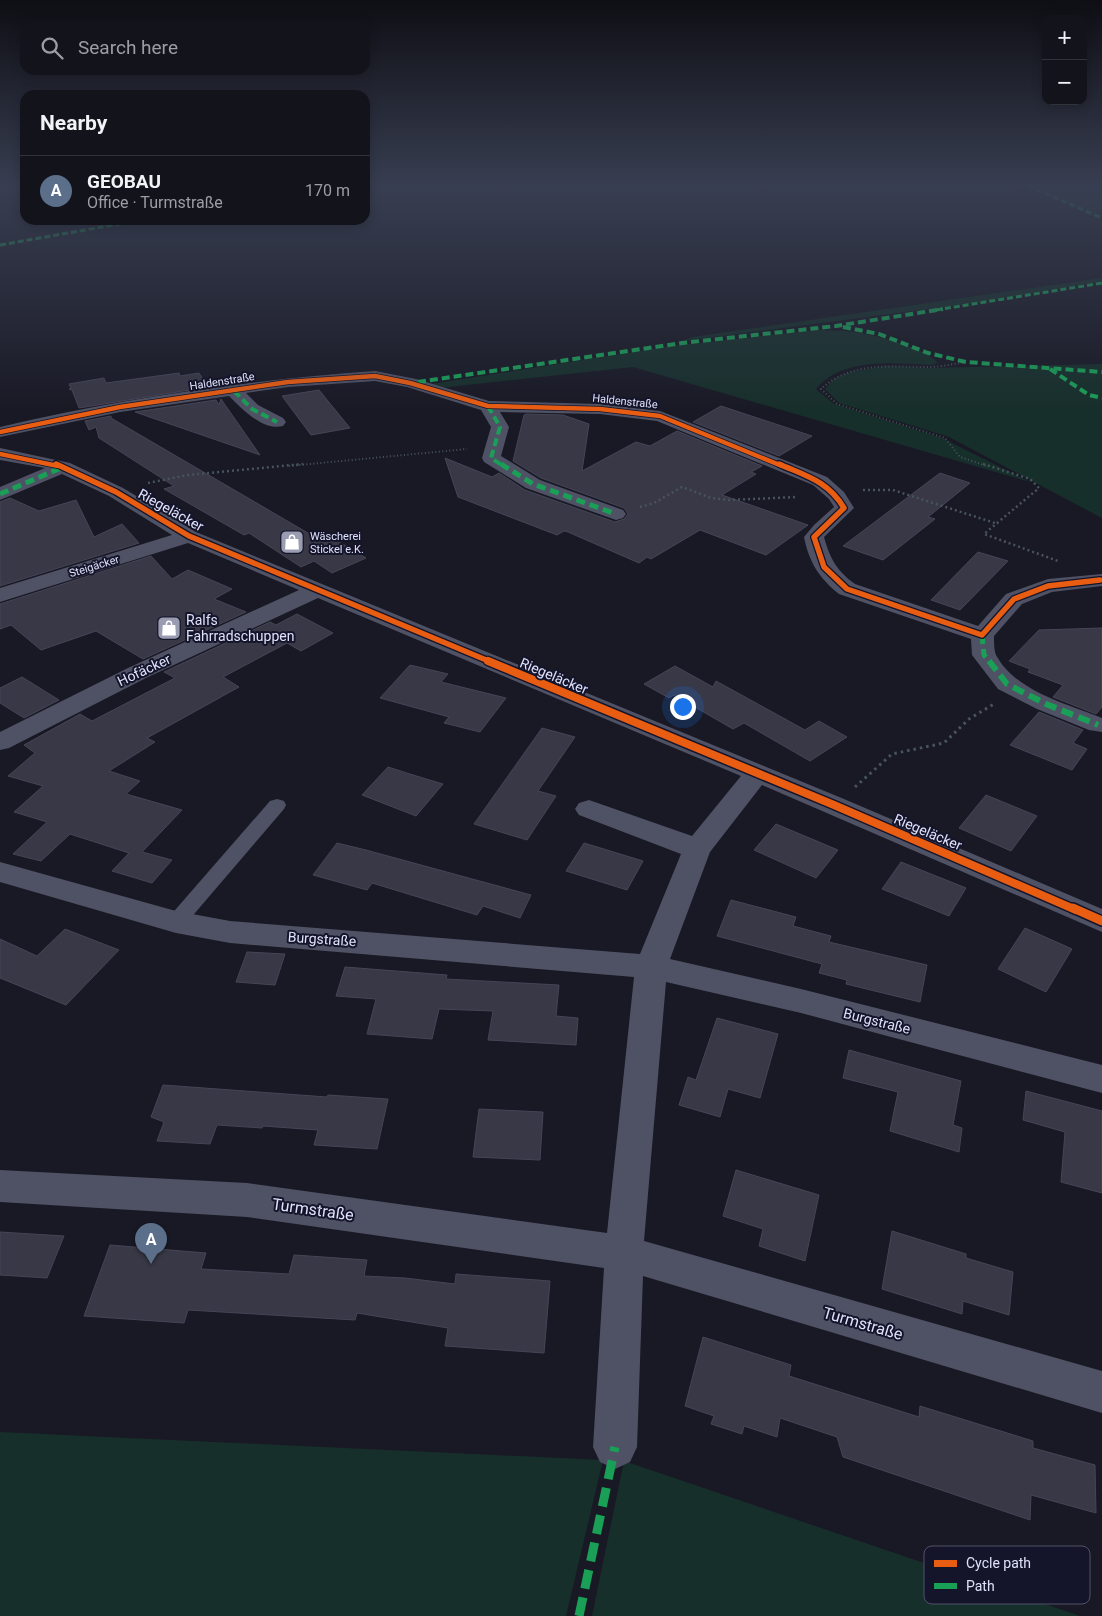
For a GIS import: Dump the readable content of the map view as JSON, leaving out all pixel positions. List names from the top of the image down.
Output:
{
  "streets": {
    "street": [
      "Haldenstraße",
      "Riegeläcker",
      "Steigäcker",
      "Hofäcker",
      "Burgstraße",
      "Turmstraße"
    ]
  },
  "crossings": [
    ["Riegeläcker", "Steigäcker"],
    ["Riegeläcker", "Hofäcker"]
  ],
  "places": {
    "shop": ["Wäscherei Stickel e.K.", "Ralfs Fahrradschuppen"]
  },
  "legend": ["Cycle path", "Path"],
  "page": {
    "map_buttons": ["+", "−"],
    "search": "Search here",
    "heading": "Nearby",
    "list": [
      {
        "mark": "A",
        "name": "GEOBAU",
        "note": "Office · Turmstraße",
        "value": "170 m"
      }
    ],
    "pins": "A"
  }
}
